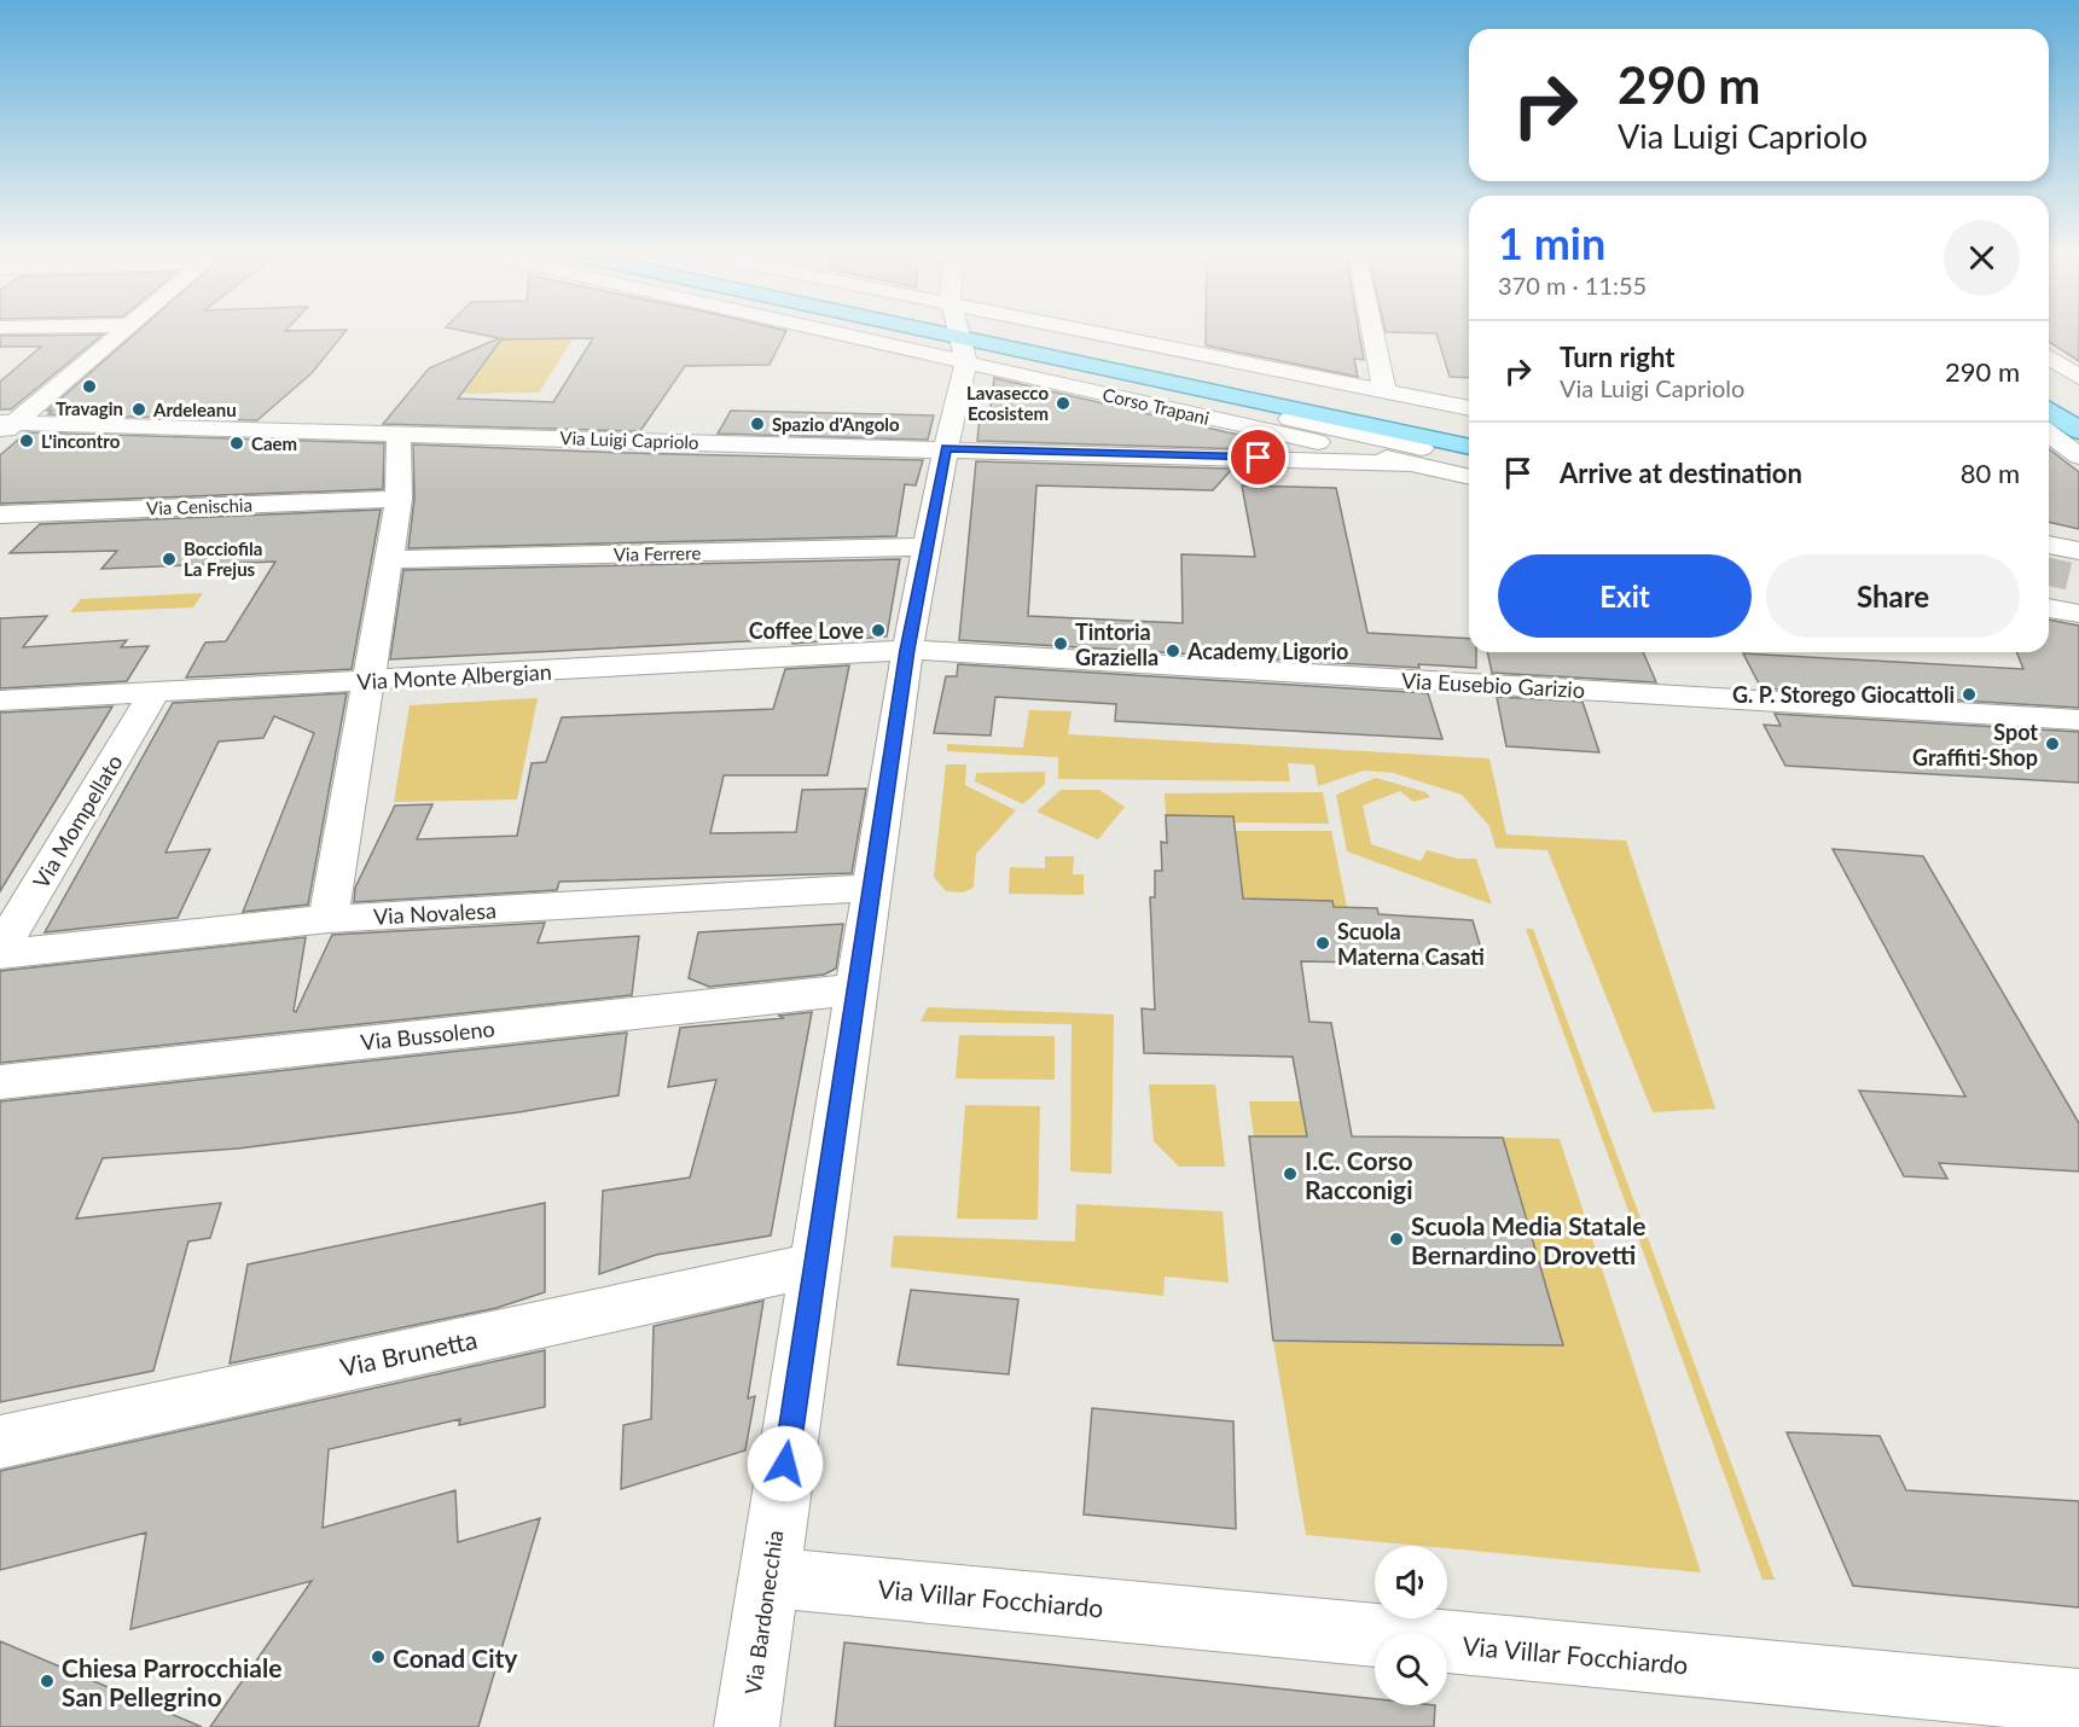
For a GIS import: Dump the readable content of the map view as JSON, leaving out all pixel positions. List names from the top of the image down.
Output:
{
  "streets": {
    "main road": ["Corso Trapani"],
    "street": [
      "Via Luigi Capriolo",
      "Via Cenischia",
      "Via Ferrere",
      "Via Monte Albergian",
      "Via Eusebio Garizio",
      "Via Mompellato",
      "Via Novalesa",
      "Via Bussoleno",
      "Via Brunetta",
      "Via Villar Focchiardo",
      "Via Bardonecchia"
    ]
  },
  "crossings": [
    ["Corso Trapani", "Via Luigi Capriolo"],
    ["Via Luigi Capriolo", "Via Bardonecchia"],
    ["Via Ferrere", "Via Bardonecchia"],
    ["Via Monte Albergian", "Via Eusebio Garizio"],
    ["Via Monte Albergian", "Via Mompellato"],
    ["Via Monte Albergian", "Via Bardonecchia"],
    ["Via Eusebio Garizio", "Via Bardonecchia"],
    ["Via Mompellato", "Via Novalesa"],
    ["Via Novalesa", "Via Bardonecchia"],
    ["Via Bussoleno", "Via Bardonecchia"],
    ["Via Brunetta", "Via Bardonecchia"],
    ["Via Villar Focchiardo", "Via Bardonecchia"]
  ],
  "places": [
    "Travagin",
    "Lavasecco Ecosistem",
    "Ardeleanu",
    "Spazio d'Angolo",
    "L'incontro",
    "Caem",
    "Bocciofila La Frejus",
    "Coffee Love",
    "Tintoria Graziella",
    "Academy Ligorio",
    "G. P. Storego Giocattoli",
    "Spot Graffiti-Shop",
    "Scuola Materna Casati",
    "I.C. Corso Racconigi",
    "Scuola Media Statale Bernardino Drovetti",
    "Conad City",
    "Chiesa Parrocchiale San Pellegrino"
  ],
  "page": {
    "turn": ["290 m", "Via Luigi Capriolo"],
    "heading": ["1 min", "370 m · 11:55"],
    "list": [
      {
        "name": "Turn right",
        "note": "Via Luigi Capriolo",
        "value": "290 m"
      },
      {
        "name": "Arrive at destination",
        "value": "80 m"
      }
    ],
    "buttons": ["Exit", "Share"]
  }
}
